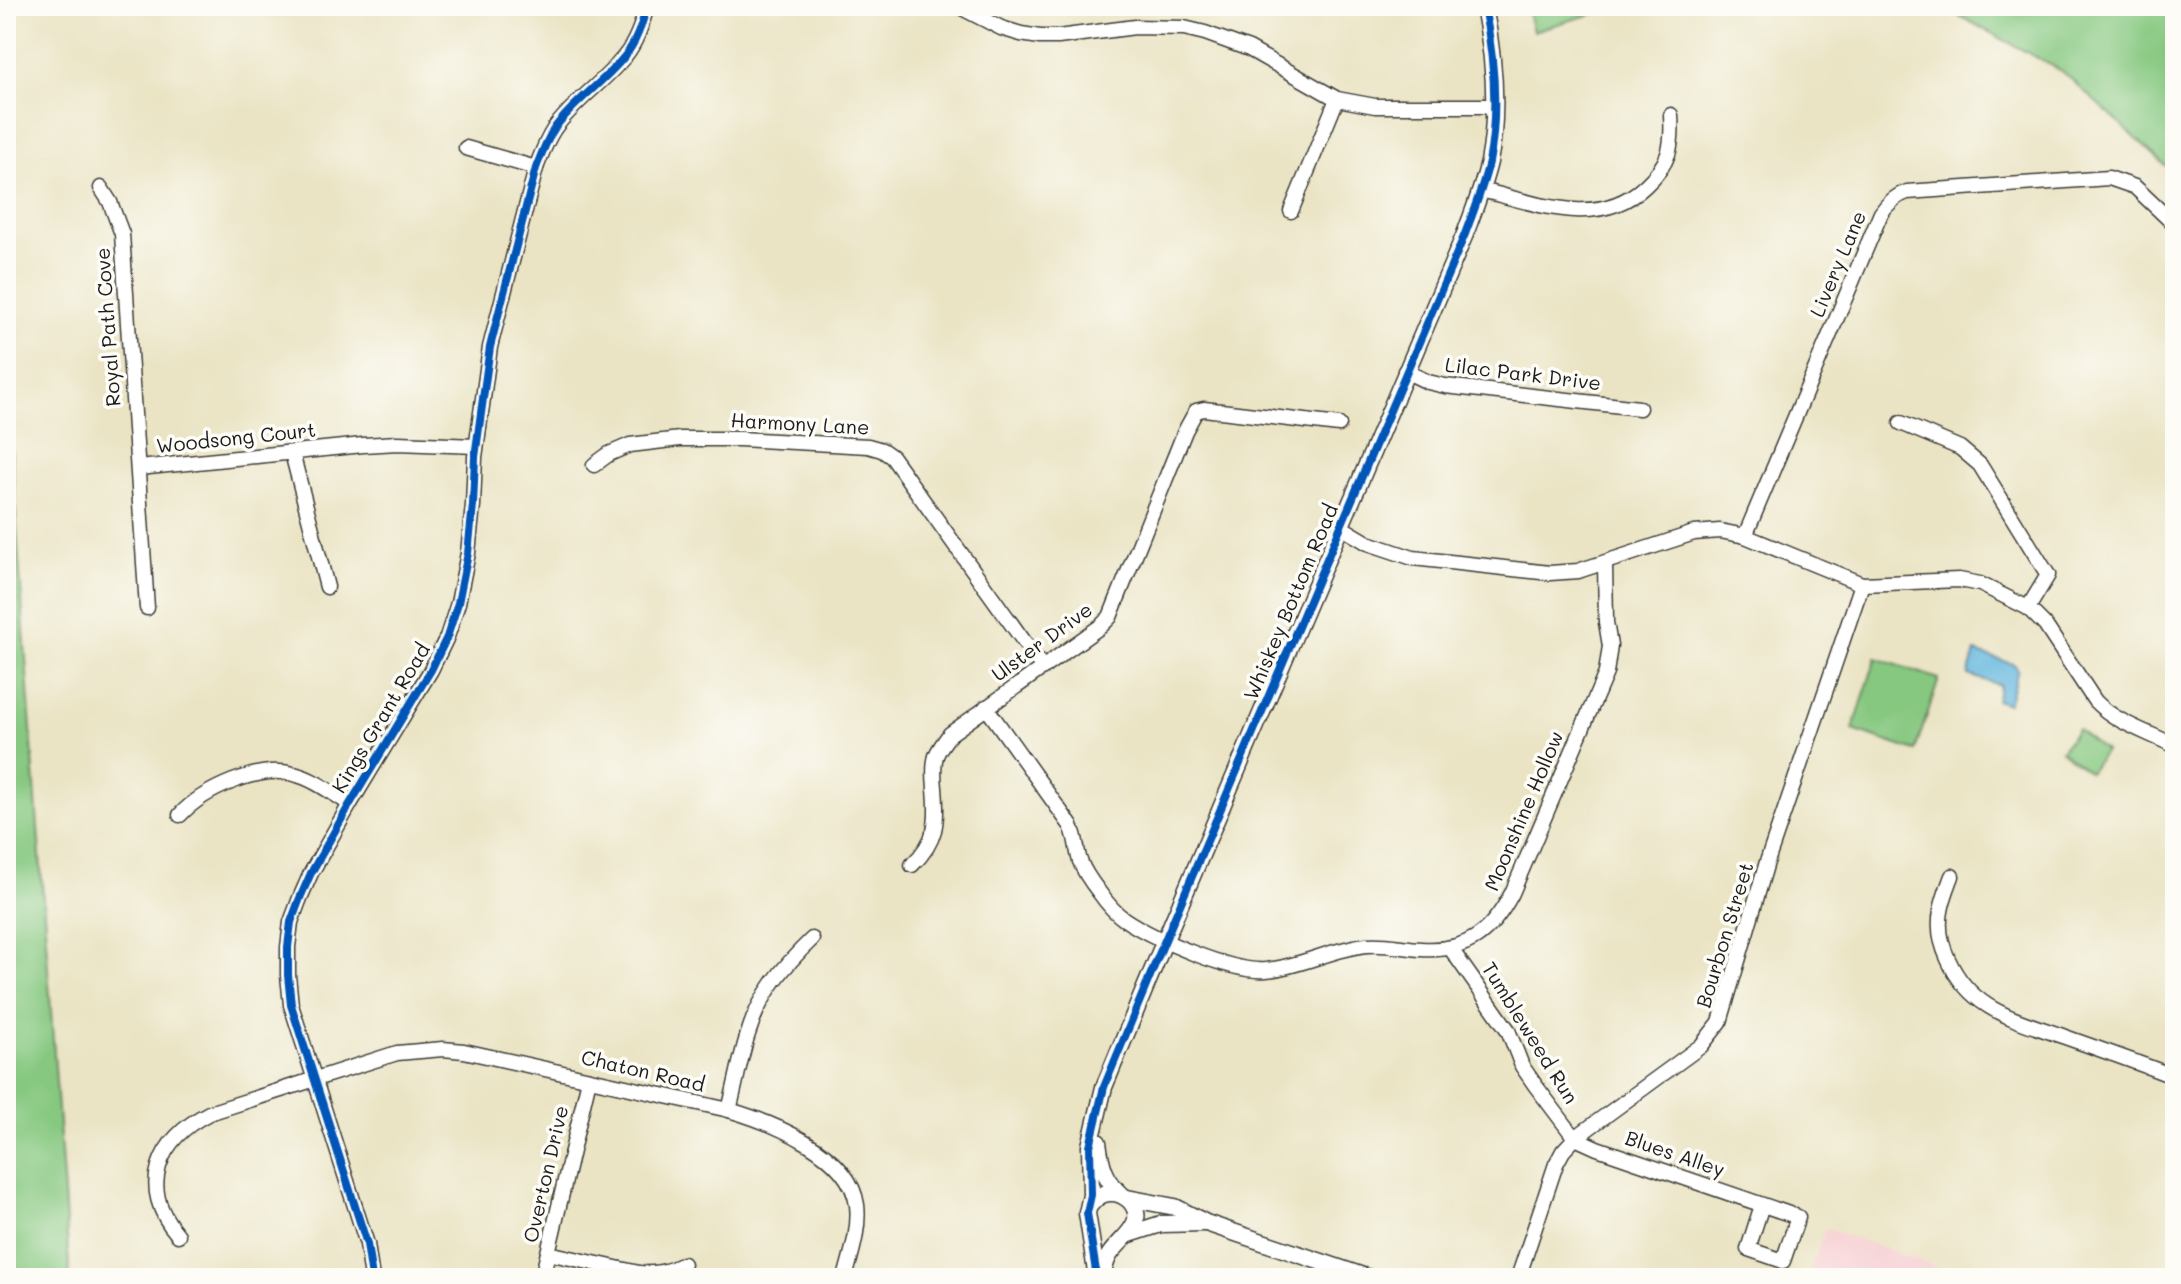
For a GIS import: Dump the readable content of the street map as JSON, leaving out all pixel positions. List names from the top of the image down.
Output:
{
  "streets": {
    "street": [
      "Livery Lane",
      "Royal Path Cove",
      "Lilac Park Drive",
      "Harmony Lane",
      "Woodsong Court",
      "Whiskey Bottom Road",
      "Ulster Drive",
      "Kings Grant Road",
      "Moonshine Hollow",
      "Bourbon Street",
      "Tumbleweed Run",
      "Chaton Road",
      "Blues Alley",
      "Overton Drive"
    ]
  },
  "crossings": [
    ["Royal Path Cove", "Woodsong Court"],
    ["Lilac Park Drive", "Whiskey Bottom Road"],
    ["Harmony Lane", "Ulster Drive"],
    ["Woodsong Court", "Kings Grant Road"],
    ["Kings Grant Road", "Chaton Road"],
    ["Moonshine Hollow", "Tumbleweed Run"],
    ["Bourbon Street", "Tumbleweed Run"],
    ["Bourbon Street", "Blues Alley"],
    ["Tumbleweed Run", "Blues Alley"],
    ["Chaton Road", "Overton Drive"]
  ]
}
